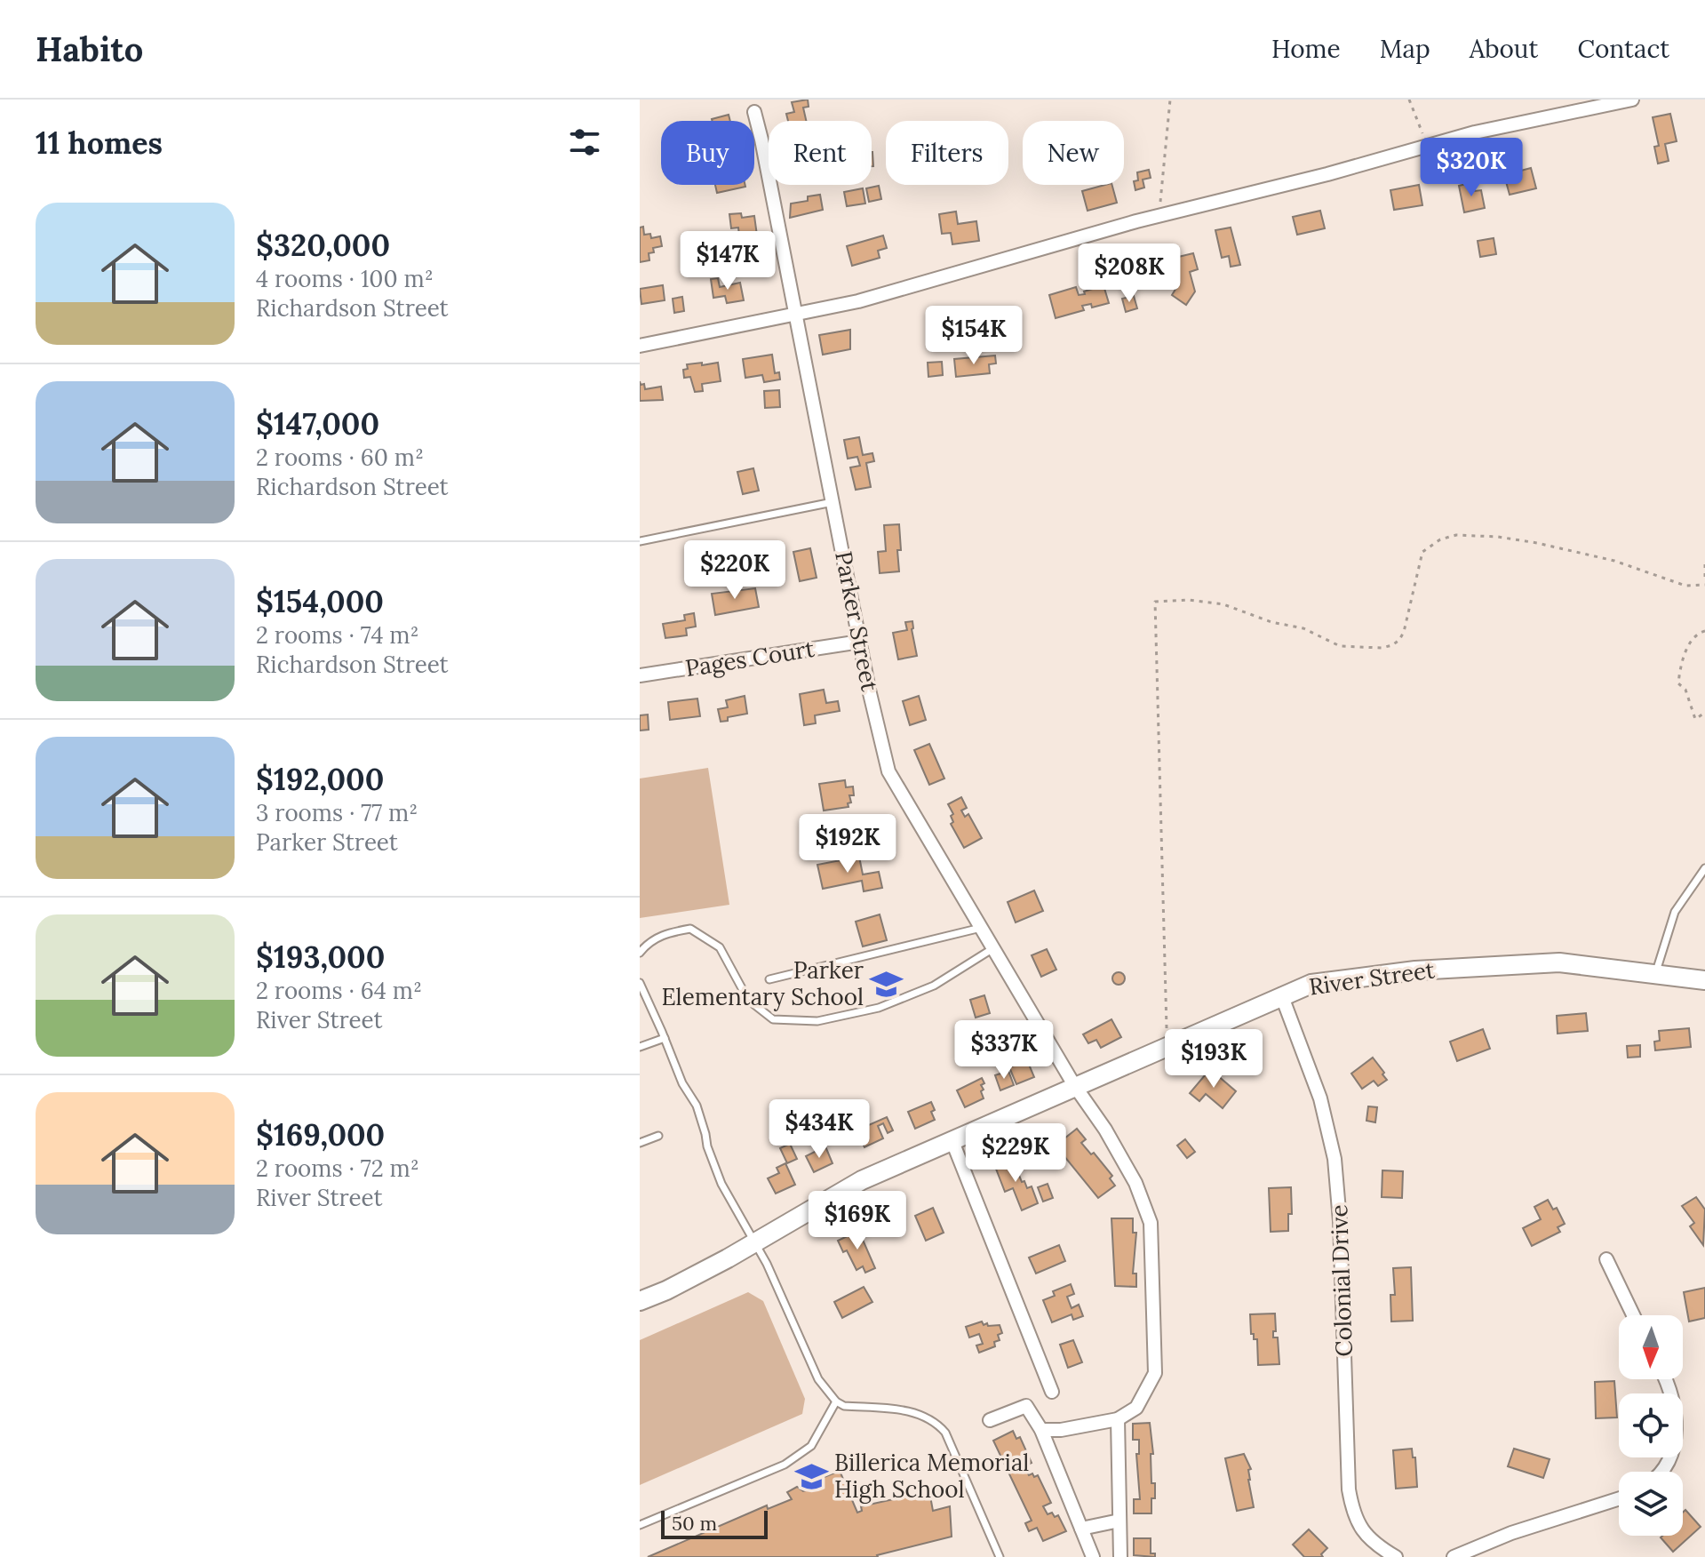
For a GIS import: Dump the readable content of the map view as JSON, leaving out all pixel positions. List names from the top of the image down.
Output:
{
  "streets": {
    "main road": ["River Street"],
    "street": ["Parker Street", "Pages Court", "Colonial Drive"]
  },
  "crossings": [
    ["Parker Street", "Pages Court"],
    ["Parker Street", "River Street"],
    ["River Street", "Colonial Drive"]
  ],
  "places": {
    "school or university": ["Parker Elementary School", "Billerica Memorial High School"]
  },
  "scale_bar": "50 m",
  "north": "bottom",
  "page": {
    "header": "Habito",
    "nav": [
      "Home",
      "Map",
      "About",
      "Contact"
    ],
    "heading": "11 homes",
    "chip": [
      "Buy",
      "Rent",
      "Filters",
      "New"
    ],
    "price": [
      "$320K",
      "$147K",
      "$208K",
      "$154K",
      "$220K",
      "$192K",
      "$337K",
      "$193K",
      "$434K",
      "$229K",
      "$169K"
    ],
    "list": [
      {
        "name": "$320,000",
        "note": "4 rooms · 100 m² · Richardson Street"
      },
      {
        "name": "$147,000",
        "note": "2 rooms · 60 m² · Richardson Street"
      },
      {
        "name": "$154,000",
        "note": "2 rooms · 74 m² · Richardson Street"
      },
      {
        "name": "$192,000",
        "note": "3 rooms · 77 m² · Parker Street"
      },
      {
        "name": "$193,000",
        "note": "2 rooms · 64 m² · River Street"
      },
      {
        "name": "$169,000",
        "note": "2 rooms · 72 m² · River Street"
      }
    ],
    "scale": "50 m"
  }
}
